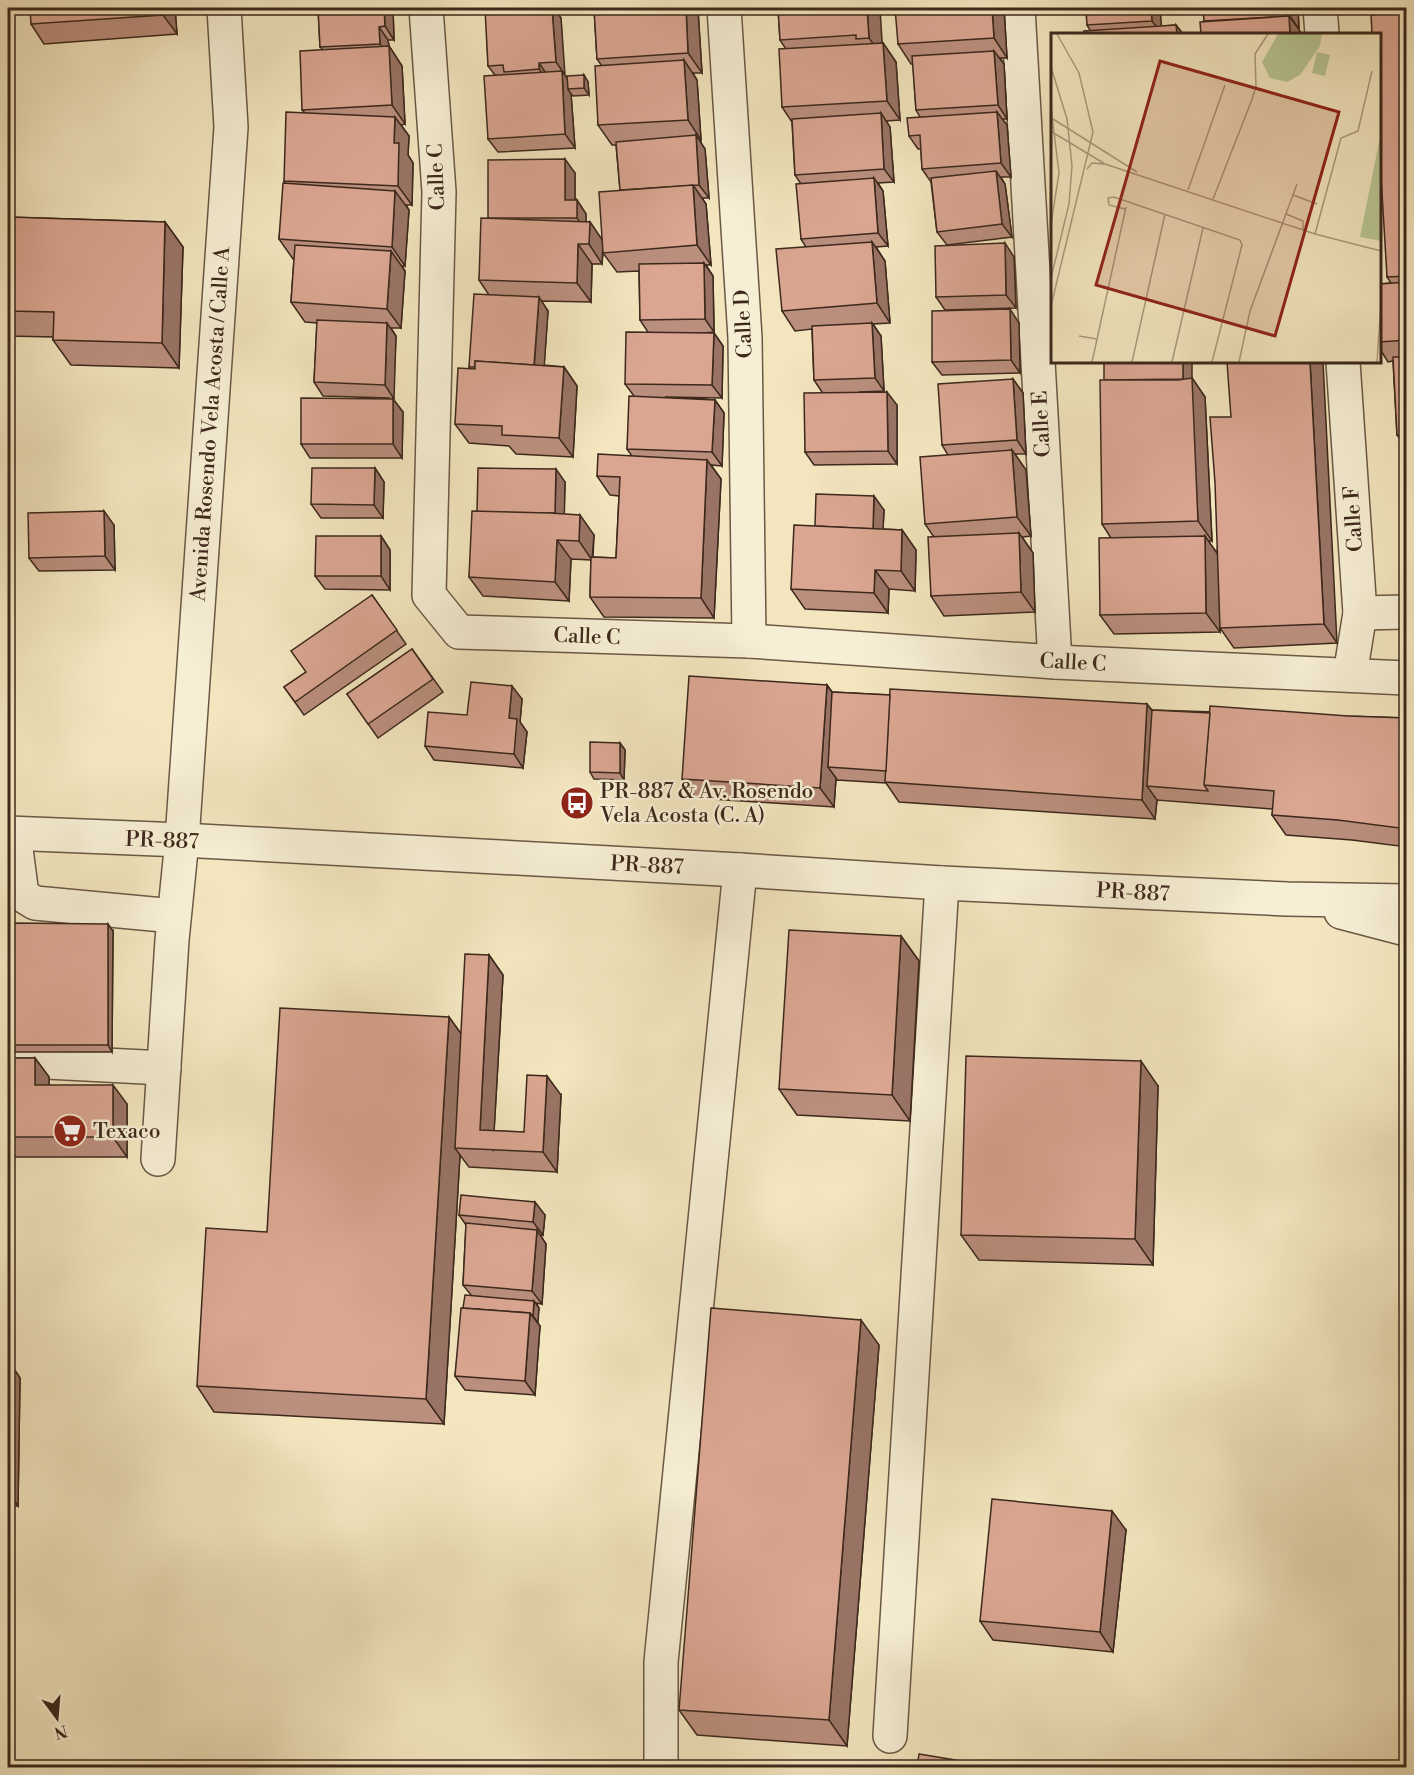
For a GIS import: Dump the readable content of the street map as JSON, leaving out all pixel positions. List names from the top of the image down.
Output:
{
  "streets": {
    "street": [
      "Calle C",
      "Calle D",
      "Avenida Rosendo Vela Acosta / Calle A",
      "Calle E",
      "Calle F",
      "PR-887"
    ]
  },
  "crossings": [
    ["Calle C", "Calle D"],
    ["Calle C", "Calle E"],
    ["Calle C", "Calle F"],
    ["Avenida Rosendo Vela Acosta / Calle A", "PR-887"]
  ],
  "places": {
    "bus stop": ["PR-887 & Av. Rosendo Vela Acosta (C. A)"],
    "supermarket": ["Texaco"]
  },
  "north": "bottom"
}
